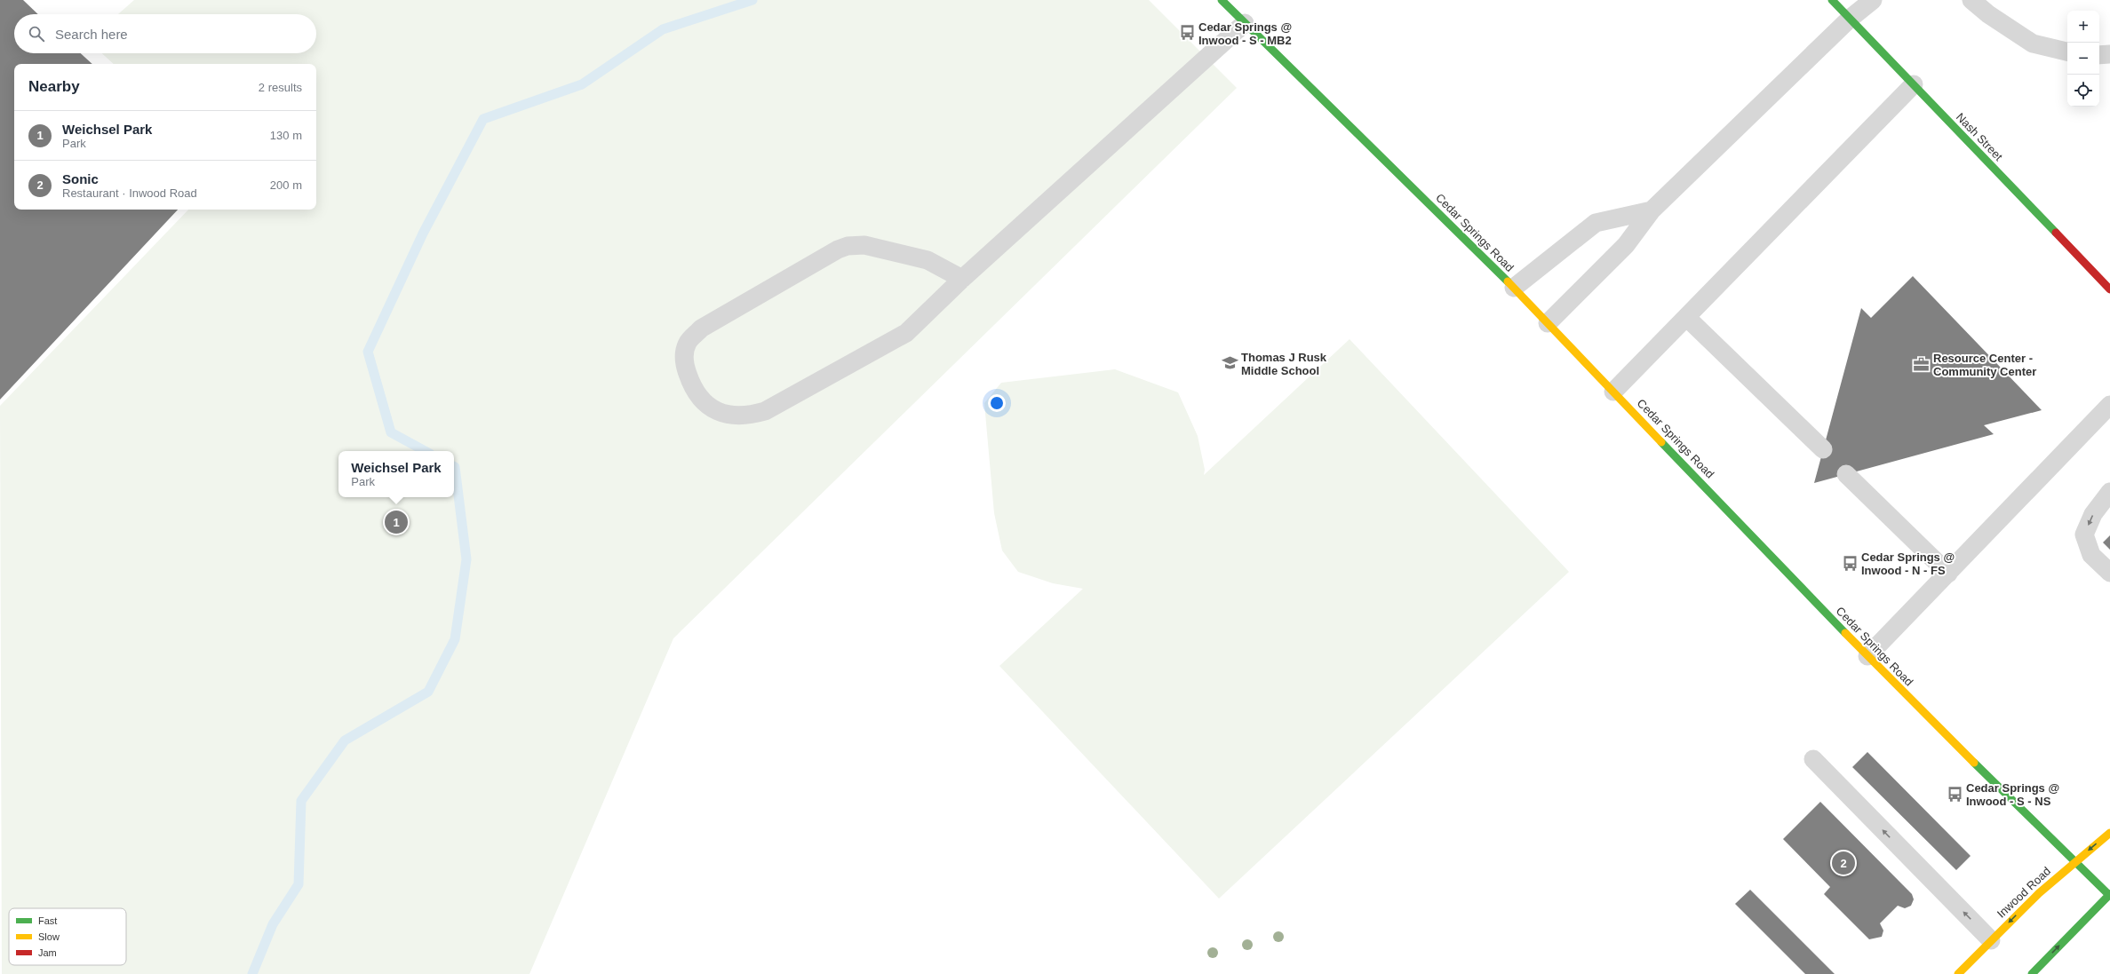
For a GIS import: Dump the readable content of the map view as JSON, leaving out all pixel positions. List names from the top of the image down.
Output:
{
  "streets": {
    "main road": ["Nash Street", "Cedar Springs Road", "Inwood Road"]
  },
  "crossings": [
    ["Cedar Springs Road", "Inwood Road"]
  ],
  "places": {
    "bus stop": ["Cedar Springs @ Inwood - S - MB2", "Cedar Springs @ Inwood - N - FS", "Cedar Springs @ Inwood - S - NS"],
    "school or university": ["Thomas J Rusk Middle School"],
    "office": ["Resource Center - Community Center"]
  },
  "legend": ["Fast", "Slow", "Jam"],
  "page": {
    "map_buttons": ["+", "−"],
    "search": "Search here",
    "heading": ["Nearby", "2 results"],
    "list": [
      {
        "mark": "1",
        "name": "Weichsel Park",
        "note": "Park",
        "value": "130 m"
      },
      {
        "mark": "2",
        "name": "Sonic",
        "note": "Restaurant · Inwood Road",
        "value": "200 m"
      }
    ],
    "popup": ["Weichsel Park", "Park"],
    "pins": ["1", "2"]
  }
}
